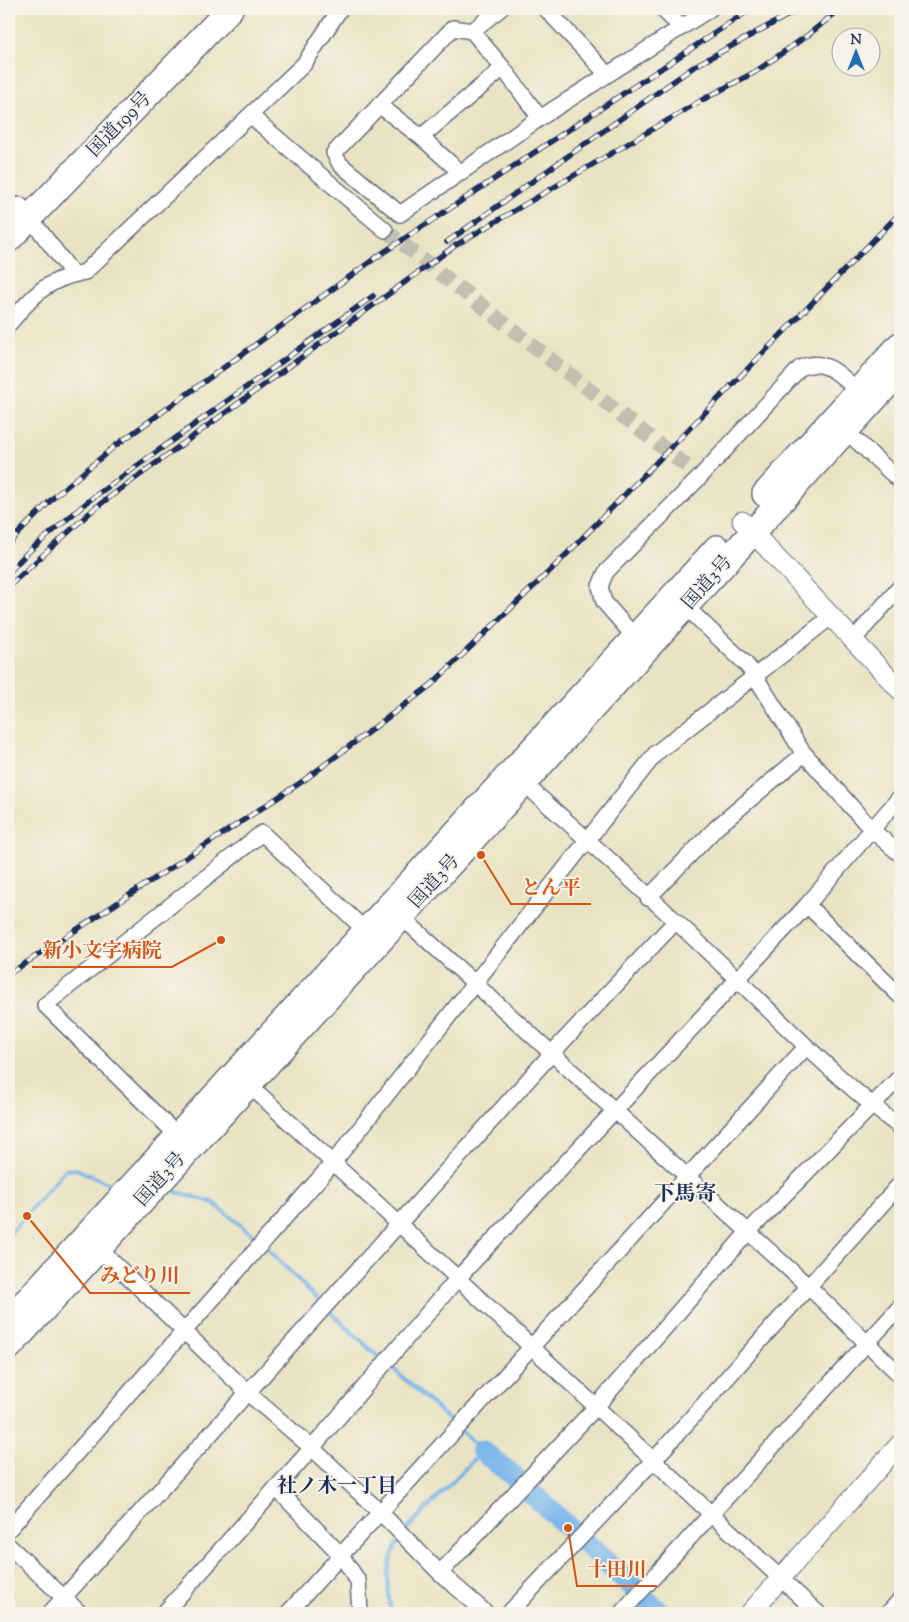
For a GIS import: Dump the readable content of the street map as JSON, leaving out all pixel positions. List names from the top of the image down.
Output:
{
  "streets": {
    "highway": ["国道199号", "国道3号"]
  },
  "districts": ["下馬寄", "社ノ木一丁目"],
  "places": [
    "とん平",
    "新小文字病院",
    "みどり川",
    "十田川"
  ],
  "north": "top"
}
